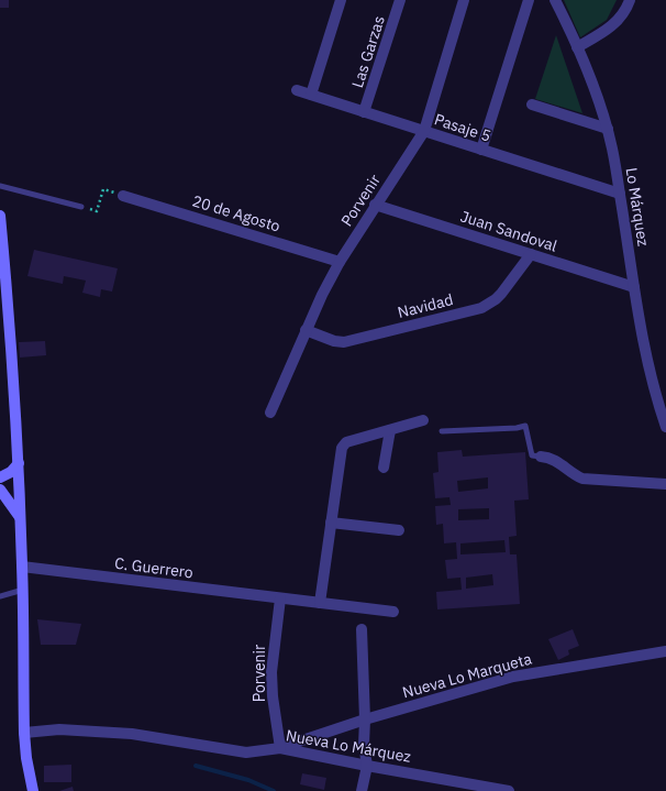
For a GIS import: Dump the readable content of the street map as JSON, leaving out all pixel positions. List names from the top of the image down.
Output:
{
  "streets": {
    "street": [
      "Las Garzas",
      "Pasaje 5",
      "Porvenir",
      "Lo Márquez",
      "20 de Agosto",
      "Juan Sandoval",
      "Navidad",
      "C. Guerrero",
      "Nueva Lo Marqueta",
      "Nueva Lo Márquez"
    ]
  },
  "crossings": [
    ["Las Garzas", "Pasaje 5"],
    ["Pasaje 5", "Porvenir"],
    ["Pasaje 5", "Lo Márquez"],
    ["Porvenir", "20 de Agosto"],
    ["Porvenir", "Juan Sandoval"],
    ["Porvenir", "Navidad"],
    ["Porvenir", "C. Guerrero"],
    ["Porvenir", "Nueva Lo Marqueta"],
    ["Porvenir", "Nueva Lo Márquez"],
    ["Lo Márquez", "Juan Sandoval"],
    ["Juan Sandoval", "Navidad"],
    ["Nueva Lo Marqueta", "Nueva Lo Márquez"]
  ]
}
